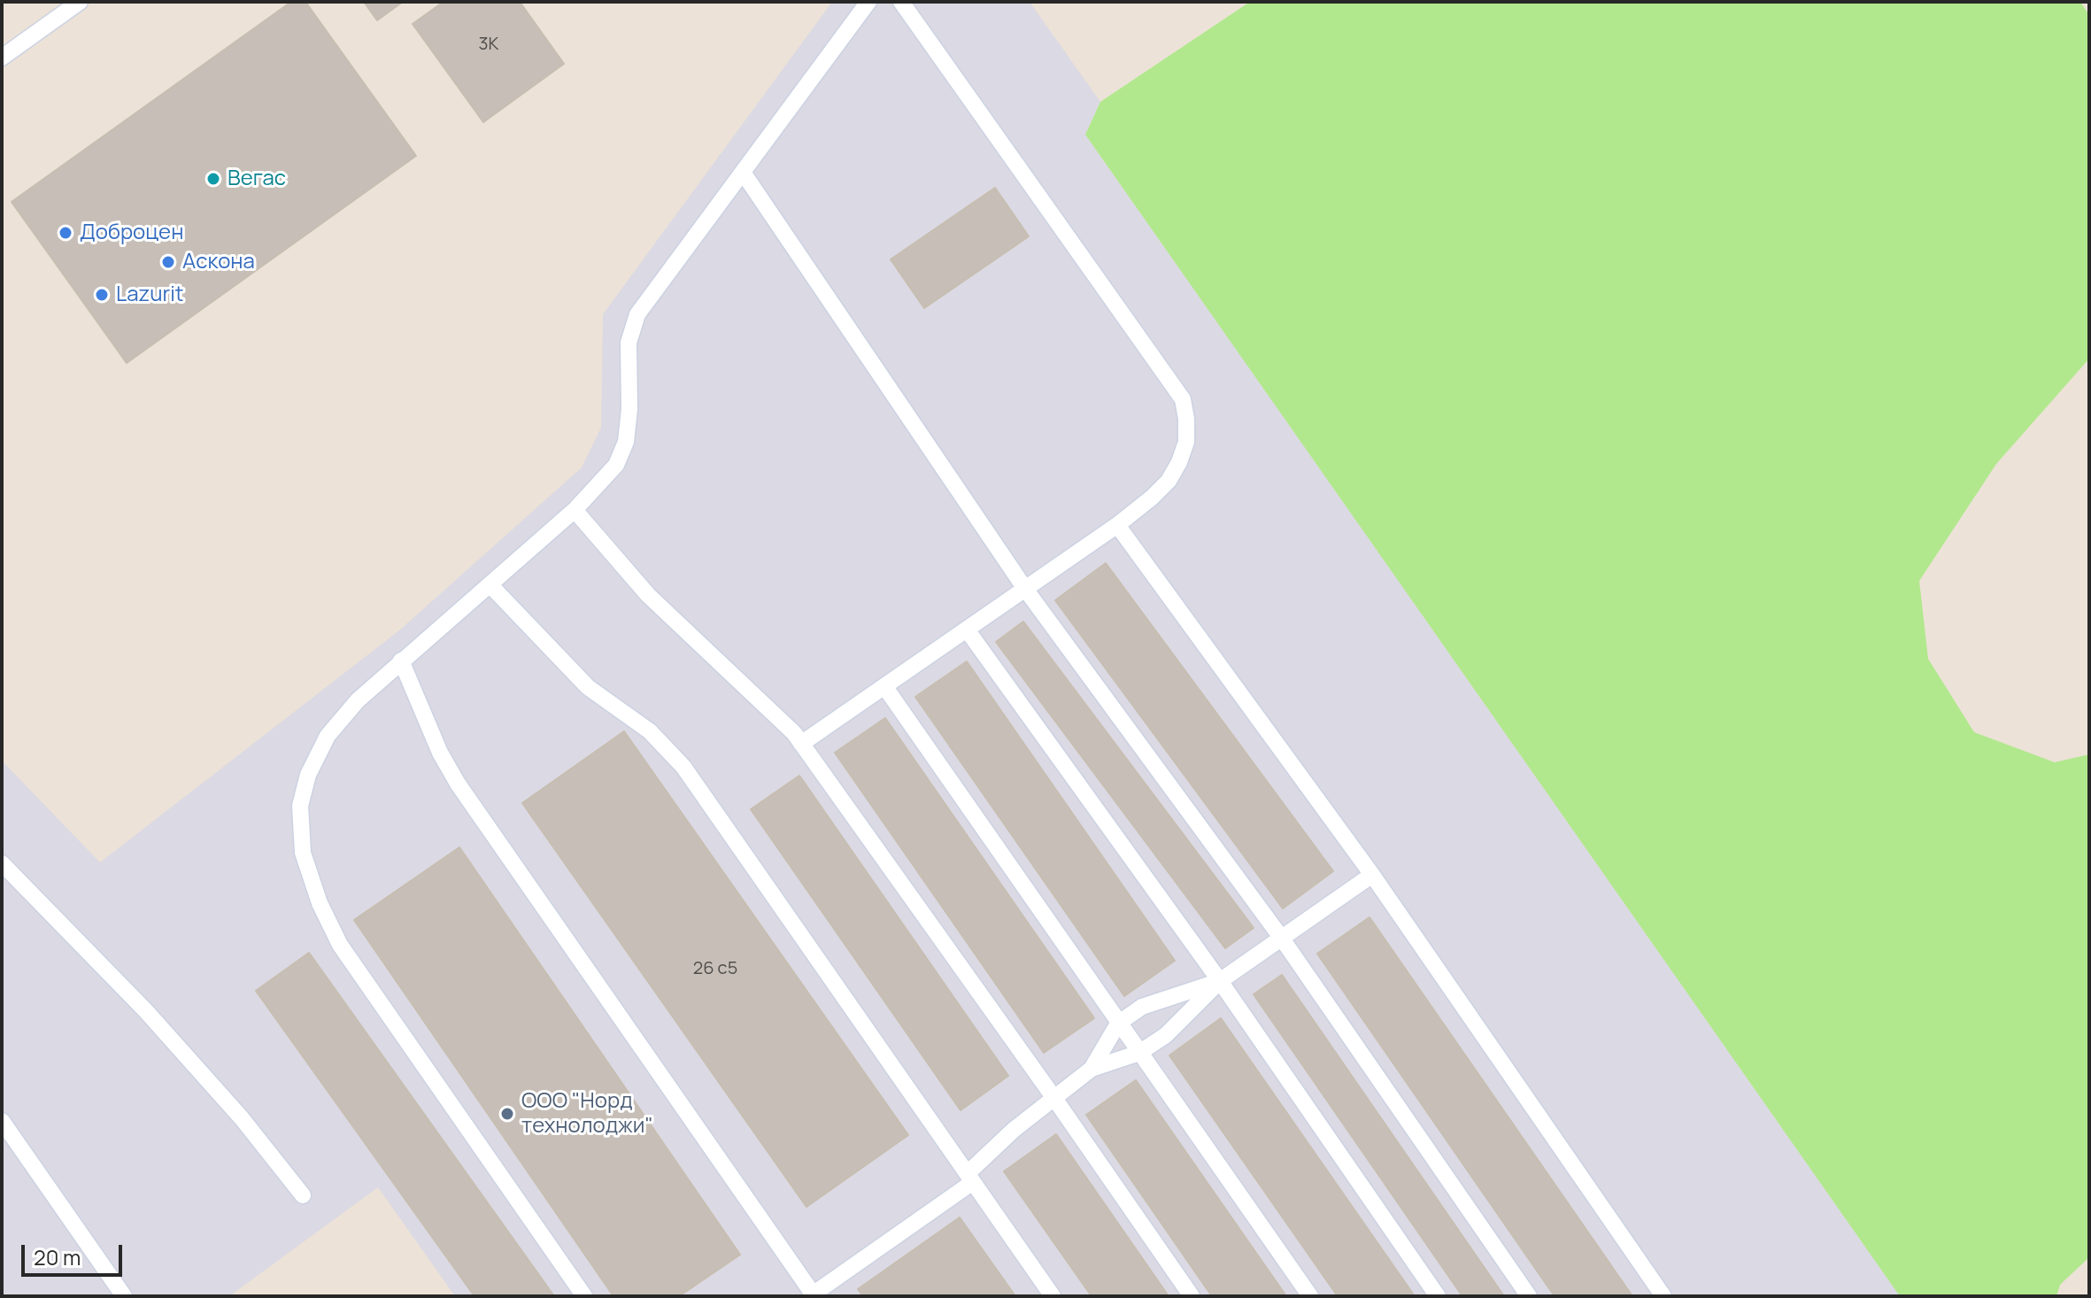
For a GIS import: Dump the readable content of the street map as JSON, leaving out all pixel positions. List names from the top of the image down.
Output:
{
  "places": [
    "Вегас",
    "Доброцен",
    "Аскона",
    "Lazurit",
    "ООО \"Норд технолоджи\""
  ],
  "house_numbers": ["3К", "26 с5"],
  "scale_bar": "20 m"
}
